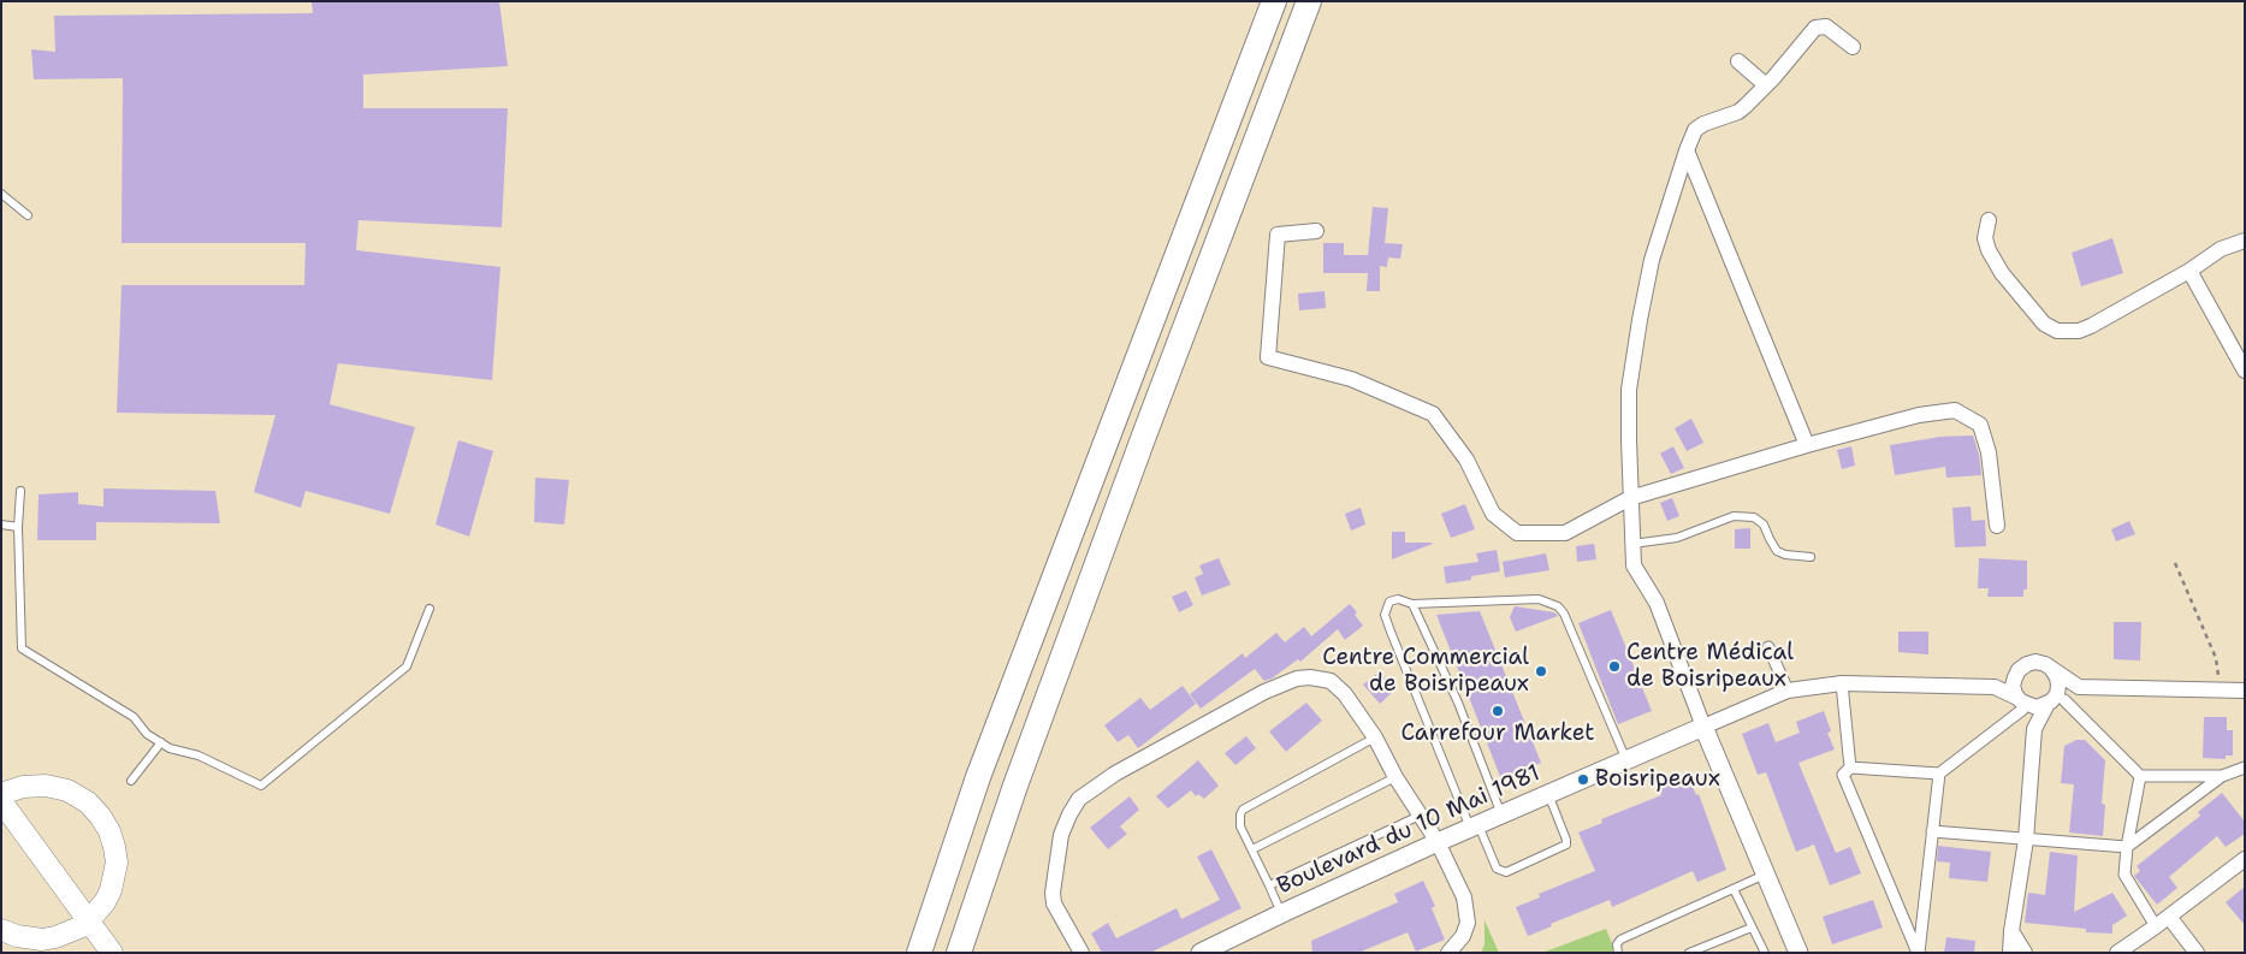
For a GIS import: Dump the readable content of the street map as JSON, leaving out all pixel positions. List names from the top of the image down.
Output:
{
  "streets": {
    "street": ["Boulevard du 10 Mai 1981"]
  },
  "places": [
    "Centre Médical de Boisripeaux",
    "Centre Commercial de Boisripeaux",
    "Carrefour Market",
    "Boisripeaux"
  ]
}
